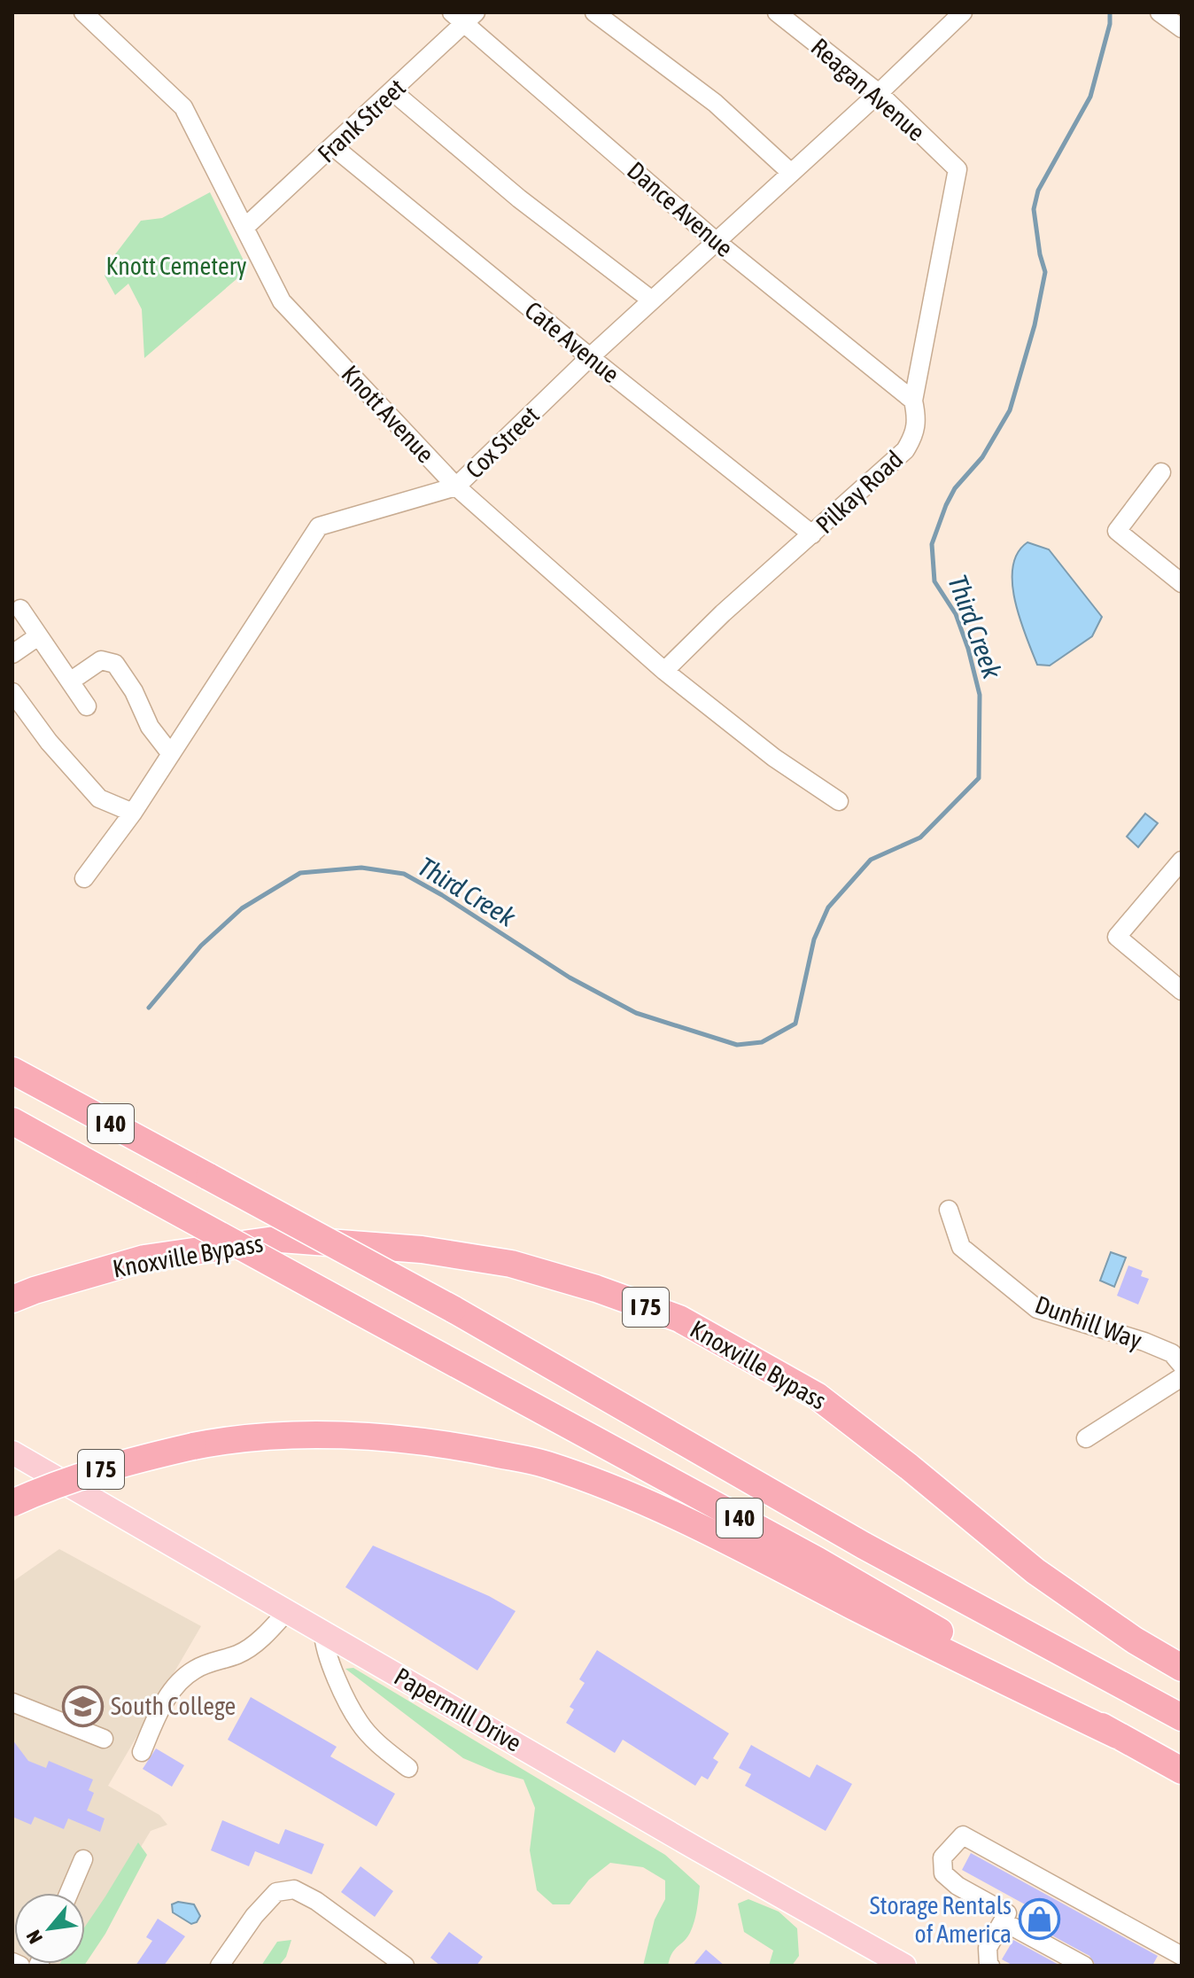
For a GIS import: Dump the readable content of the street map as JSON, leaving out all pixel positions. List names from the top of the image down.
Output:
{
  "streets": {
    "highway": ["I 40", "Knoxville Bypass", "I 75"],
    "main road": ["Papermill Drive"],
    "street": [
      "Reagan Avenue",
      "Frank Street",
      "Dance Avenue",
      "Cate Avenue",
      "Knott Avenue",
      "Cox Street",
      "Pilkay Road",
      "Dunhill Way"
    ]
  },
  "crossings": [
    ["Reagan Avenue", "Cox Street"],
    ["Reagan Avenue", "Pilkay Road"],
    ["Frank Street", "Dance Avenue"],
    ["Frank Street", "Cate Avenue"],
    ["Frank Street", "Knott Avenue"],
    ["Dance Avenue", "Cox Street"],
    ["Dance Avenue", "Pilkay Road"],
    ["Cate Avenue", "Cox Street"],
    ["Cate Avenue", "Pilkay Road"],
    ["Knott Avenue", "Cox Street"],
    ["Knott Avenue", "Pilkay Road"],
    ["I 40", "I 75"]
  ],
  "water": ["Third Creek"],
  "parks": ["Knott Cemetery"],
  "places": {
    "school or university": ["South College"],
    "shop": ["Storage Rentals of America"]
  },
  "north": "bottom left"
}
